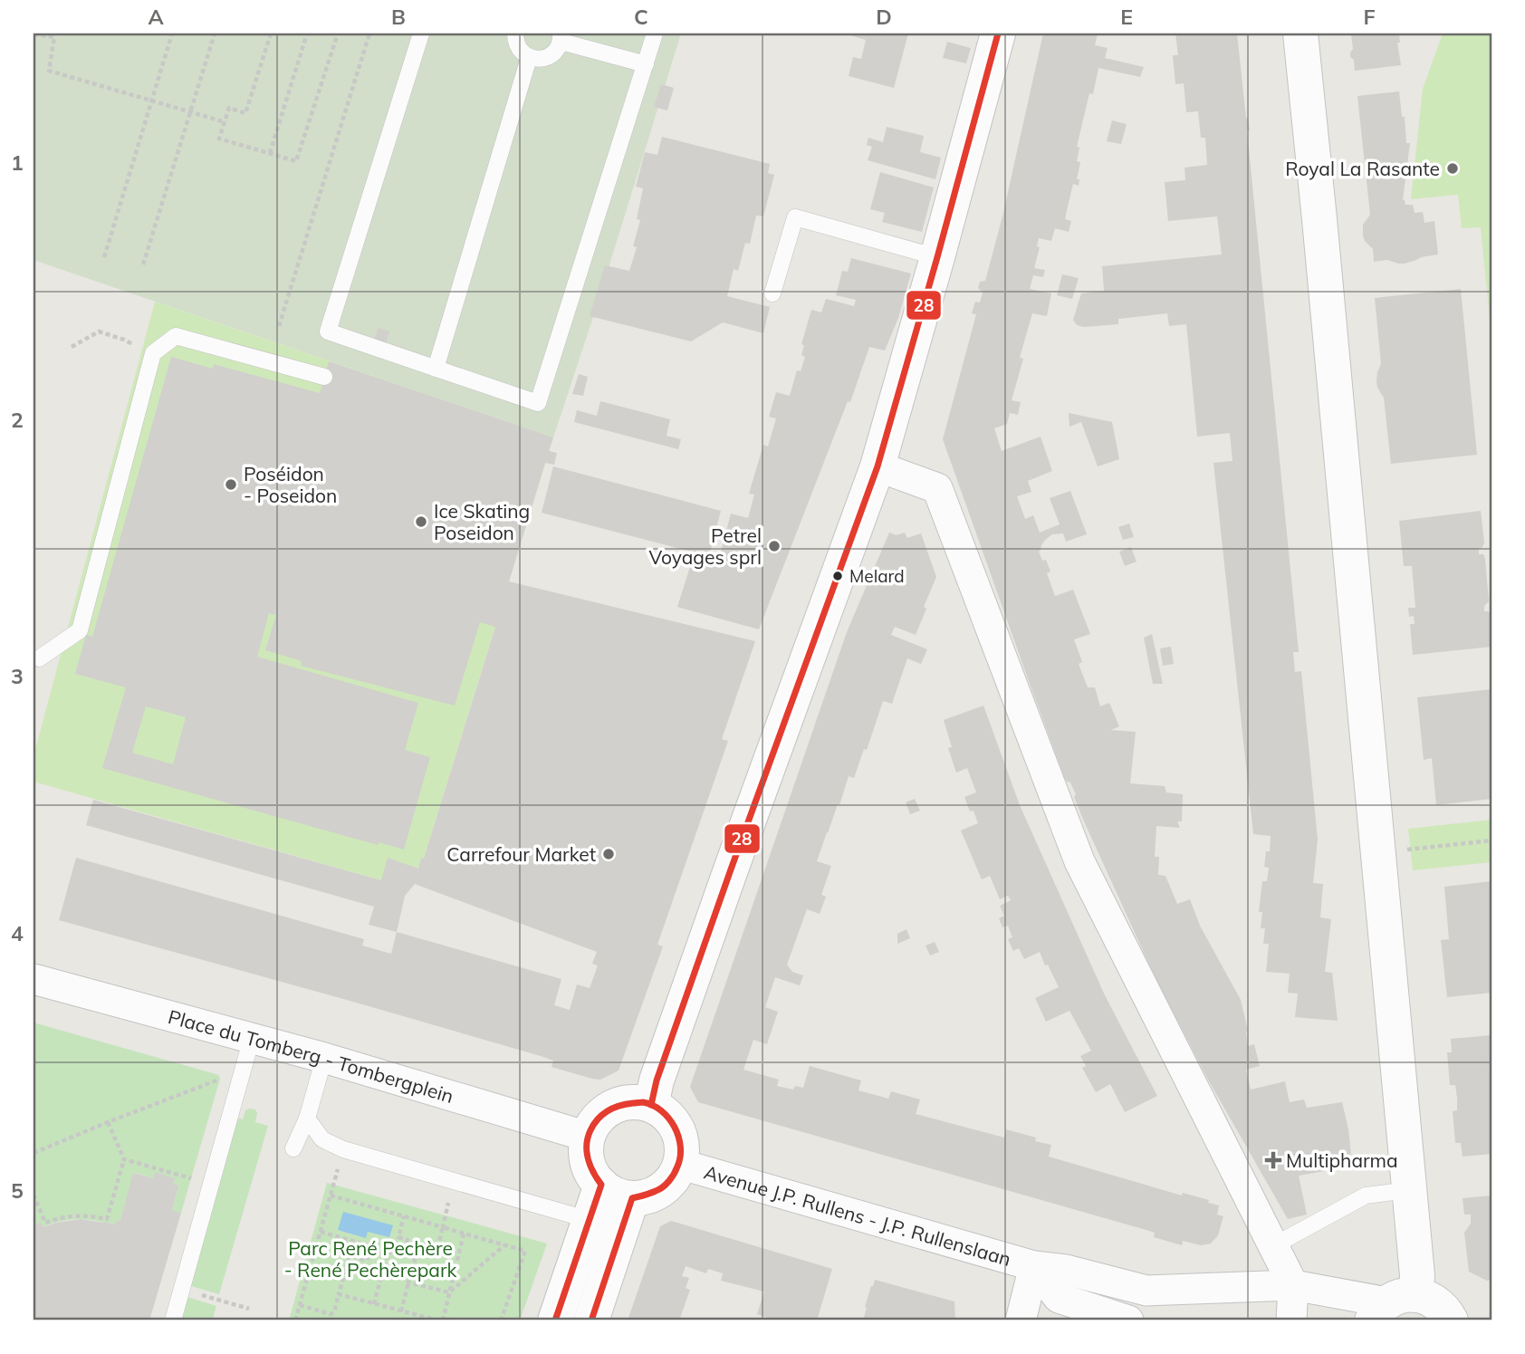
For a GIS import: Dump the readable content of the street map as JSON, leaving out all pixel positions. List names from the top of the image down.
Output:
{
  "streets": {
    "street": ["Place du Tomberg - Tombergplein", "Avenue J.P. Rullens - J.P. Rullenslaan"]
  },
  "crossings": [
    ["Place du Tomberg - Tombergplein", "Avenue J.P. Rullens - J.P. Rullenslaan"]
  ],
  "parks": ["Parc René Pechère - René Pechèrepark"],
  "places": {
    "other": [
      "Royal La Rasante",
      "Poséidon - Poseidon",
      "Ice Skating Poseidon",
      "Petrel Voyages sprl",
      "Melard",
      "Carrefour Market"
    ],
    "health": ["Multipharma"]
  },
  "lines": ["transit line 28"],
  "grid": {
    "columns": [
      "A",
      "B",
      "C",
      "D",
      "E",
      "F"
    ],
    "rows": [
      "1",
      "2",
      "3",
      "4",
      "5"
    ]
  }
}
